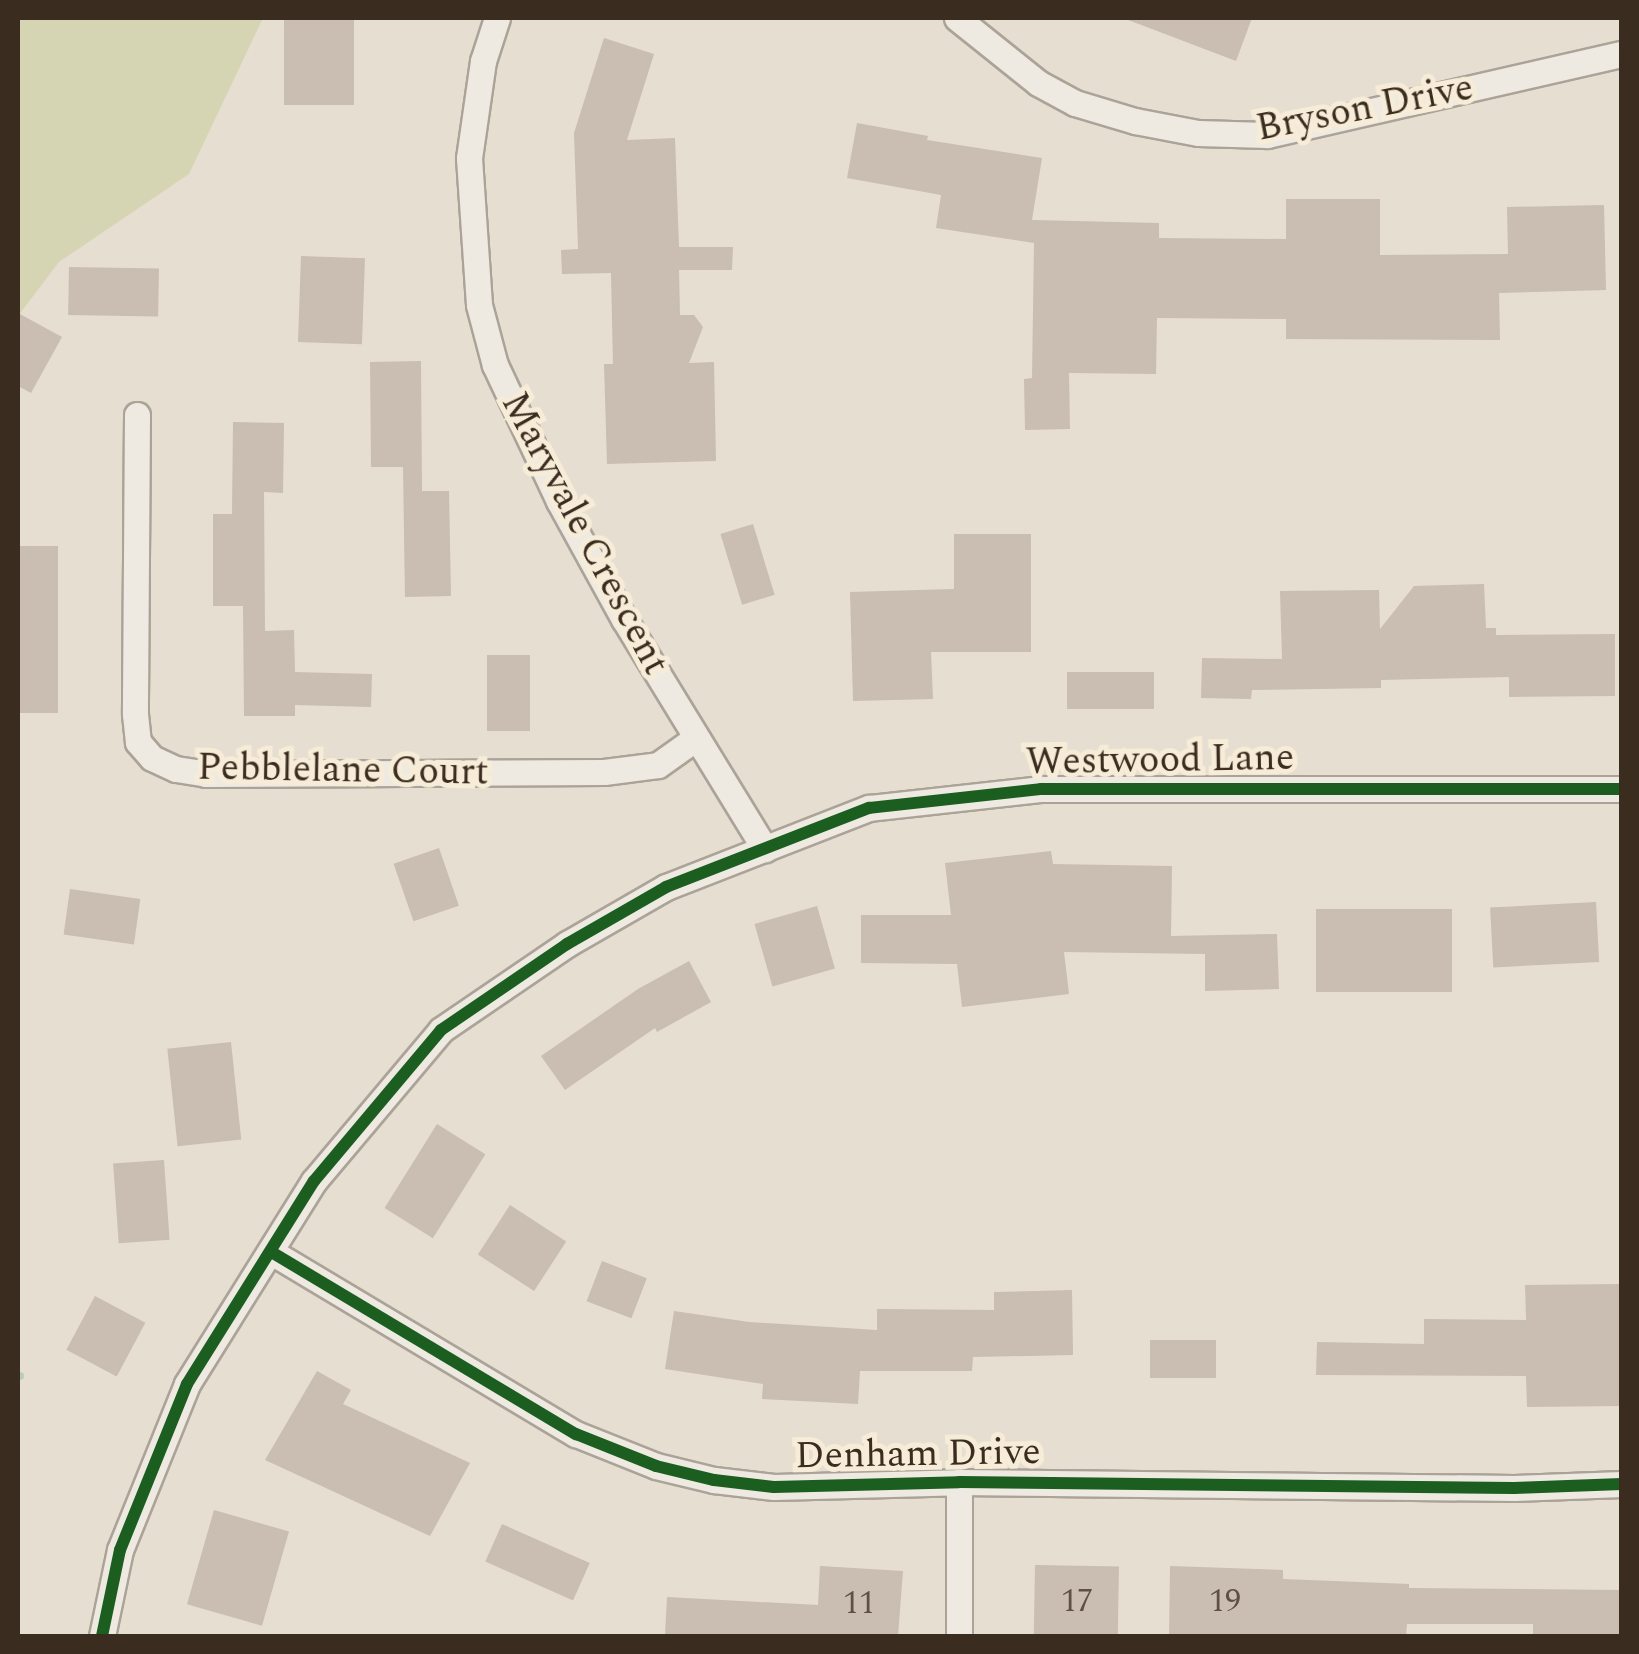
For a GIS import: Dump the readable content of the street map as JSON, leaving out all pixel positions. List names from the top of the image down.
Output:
{
  "streets": {
    "street": [
      "Bryson Drive",
      "Maryvale Crescent",
      "Westwood Lane",
      "Pebblelane Court",
      "Denham Drive"
    ]
  },
  "crossings": [
    ["Maryvale Crescent", "Westwood Lane"],
    ["Maryvale Crescent", "Pebblelane Court"],
    ["Westwood Lane", "Denham Drive"]
  ],
  "house_numbers": ["17", "19", "11"]
}
